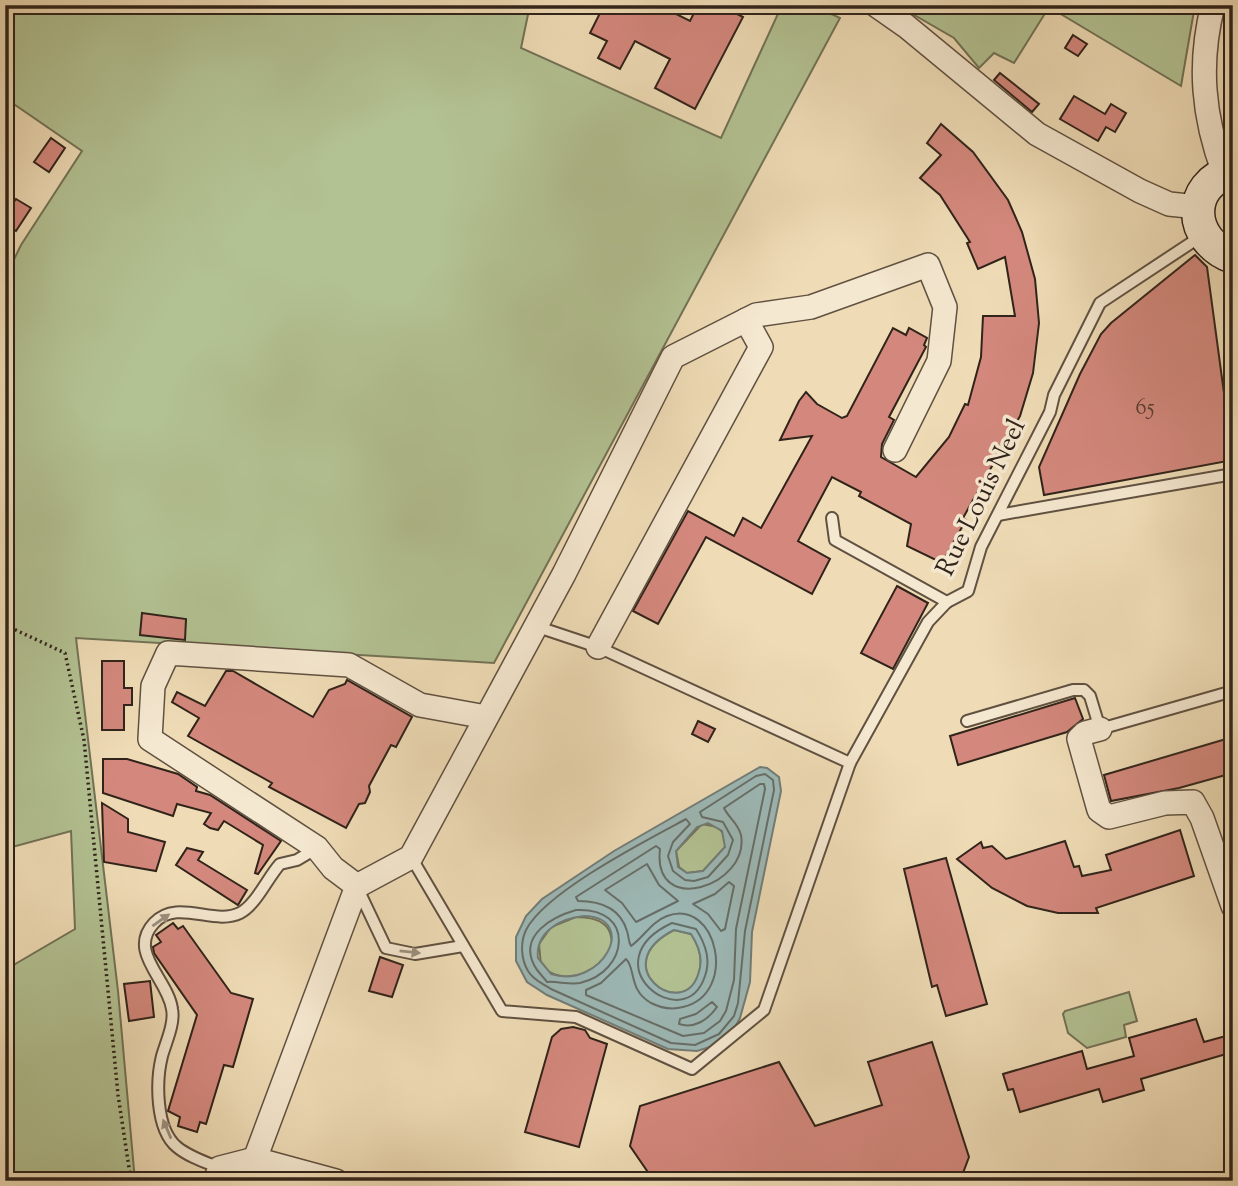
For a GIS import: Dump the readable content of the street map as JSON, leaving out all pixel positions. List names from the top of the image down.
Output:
{
  "streets": {
    "lane": ["Rue Louis Neel"]
  },
  "house_numbers": ["65"]
}
